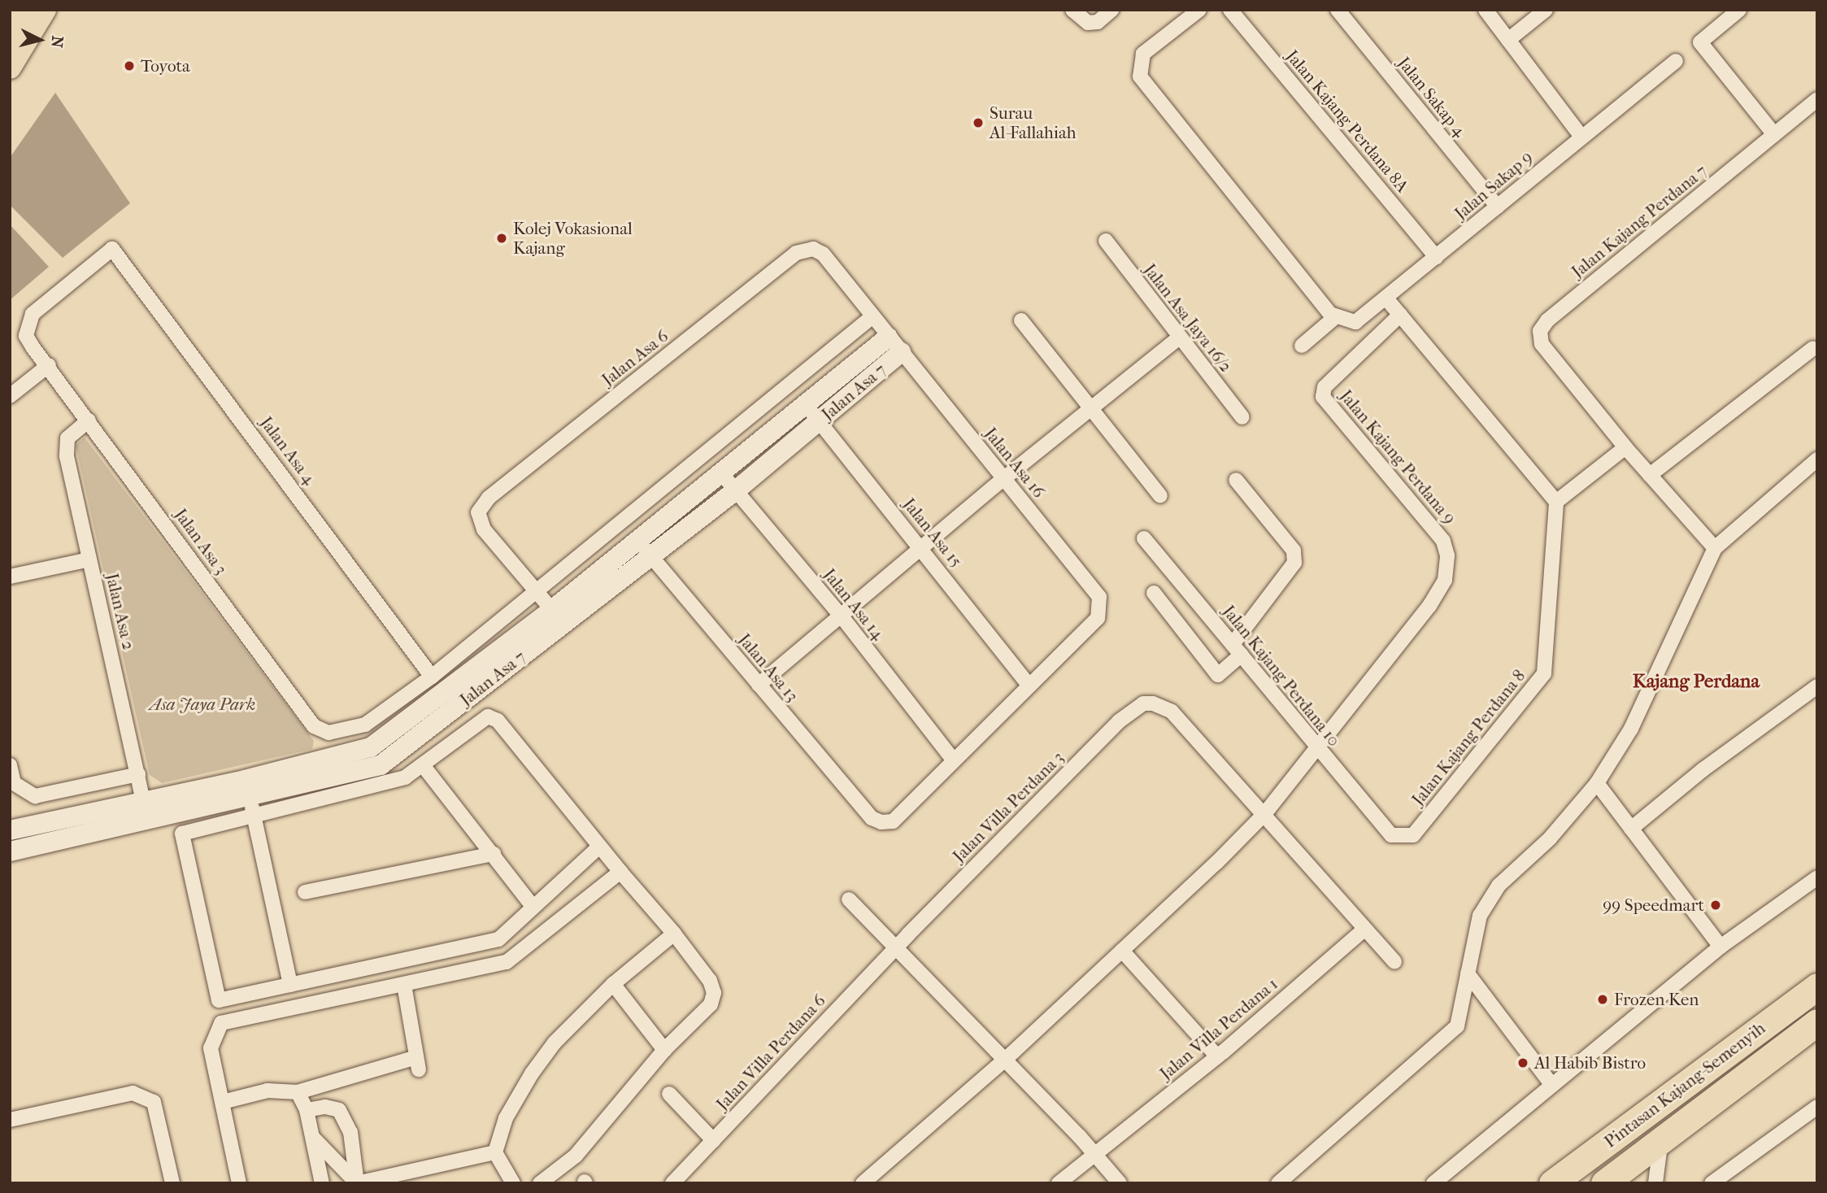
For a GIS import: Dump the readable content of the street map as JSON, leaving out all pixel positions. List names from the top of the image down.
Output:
{
  "streets": {
    "highway": ["Pintasan Kajang-Semenyih"],
    "street": [
      "Jalan Sakap 4",
      "Jalan Kajang Perdana 8A",
      "Jalan Sakap 9",
      "Jalan Kajang Perdana 7",
      "Jalan Asa Jaya 16/2",
      "Jalan Asa 6",
      "Jalan Asa 7",
      "Jalan Asa 4",
      "Jalan Kajang Perdana 9",
      "Jalan Asa 16",
      "Jalan Asa 15",
      "Jalan Asa 3",
      "Jalan Asa 14",
      "Jalan Asa 2",
      "Jalan Asa 13",
      "Jalan Kajang Perdana 10",
      "Jalan Kajang Perdana 8",
      "Jalan Villa Perdana 3",
      "Jalan Villa Perdana 1",
      "Jalan Villa Perdana 6"
    ]
  },
  "crossings": [
    ["Jalan Sakap 4", "Jalan Sakap 9"],
    ["Jalan Kajang Perdana 8A", "Jalan Sakap 9"],
    ["Jalan Asa 6", "Jalan Asa 16"],
    ["Jalan Asa 7", "Jalan Asa 16"],
    ["Jalan Asa 7", "Jalan Asa 15"],
    ["Jalan Asa 7", "Jalan Asa 14"],
    ["Jalan Asa 7", "Jalan Asa 2"],
    ["Jalan Asa 7", "Jalan Asa 13"],
    ["Jalan Asa 4", "Jalan Asa 3"],
    ["Jalan Kajang Perdana 9", "Jalan Kajang Perdana 10"],
    ["Jalan Kajang Perdana 9", "Jalan Villa Perdana 3"],
    ["Jalan Asa 16", "Jalan Asa 15"],
    ["Jalan Asa 3", "Jalan Asa 2"],
    ["Jalan Asa 14", "Jalan Asa 13"],
    ["Jalan Kajang Perdana 10", "Jalan Kajang Perdana 8"],
    ["Jalan Villa Perdana 3", "Jalan Villa Perdana 6"]
  ],
  "districts": ["Kajang Perdana"],
  "parks": ["Asa Jaya Park"],
  "places": [
    "Toyota",
    "Surau Al-Fallahiah",
    "Kolej Vokasional Kajang",
    "99 Speedmart",
    "Frozen Ken",
    "Al Habib Bistro"
  ],
  "north": "right"
}
